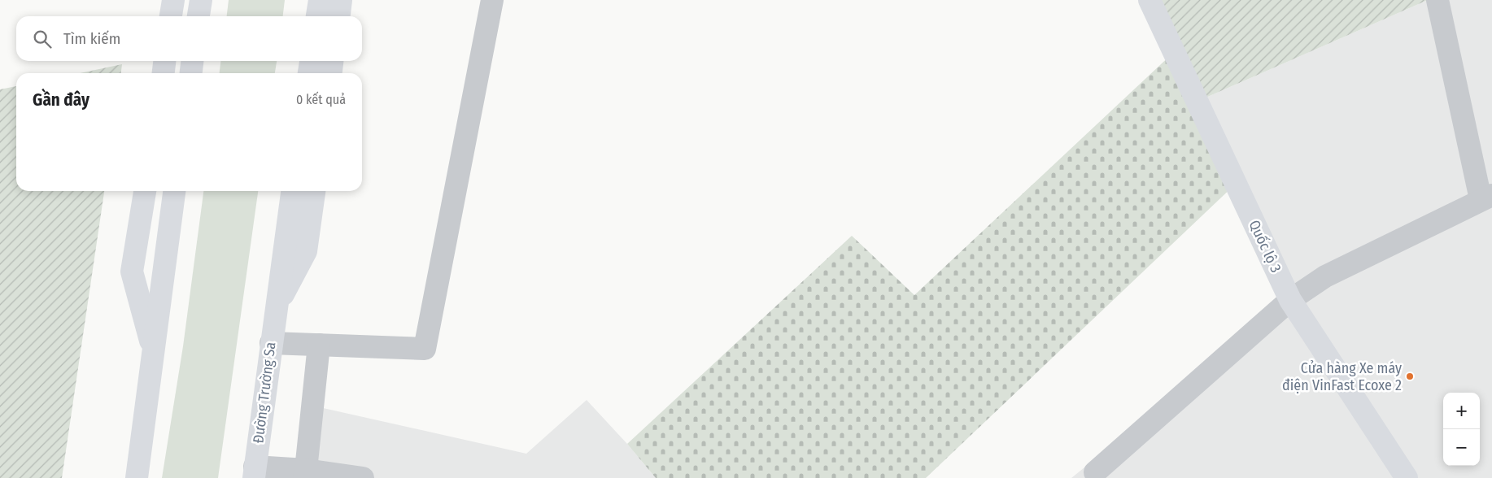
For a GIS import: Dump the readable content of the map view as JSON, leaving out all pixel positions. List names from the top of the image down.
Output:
{
  "streets": {
    "highway": ["Quốc lộ 3", "Đường Trường Sa"]
  },
  "places": ["Cửa hàng Xe máy điện VinFast Ecoxe 2"],
  "page": {
    "search": "Tìm kiếm",
    "heading": ["Gần đây", "0 kết quả"],
    "map_buttons": ["+", "−"]
  }
}
